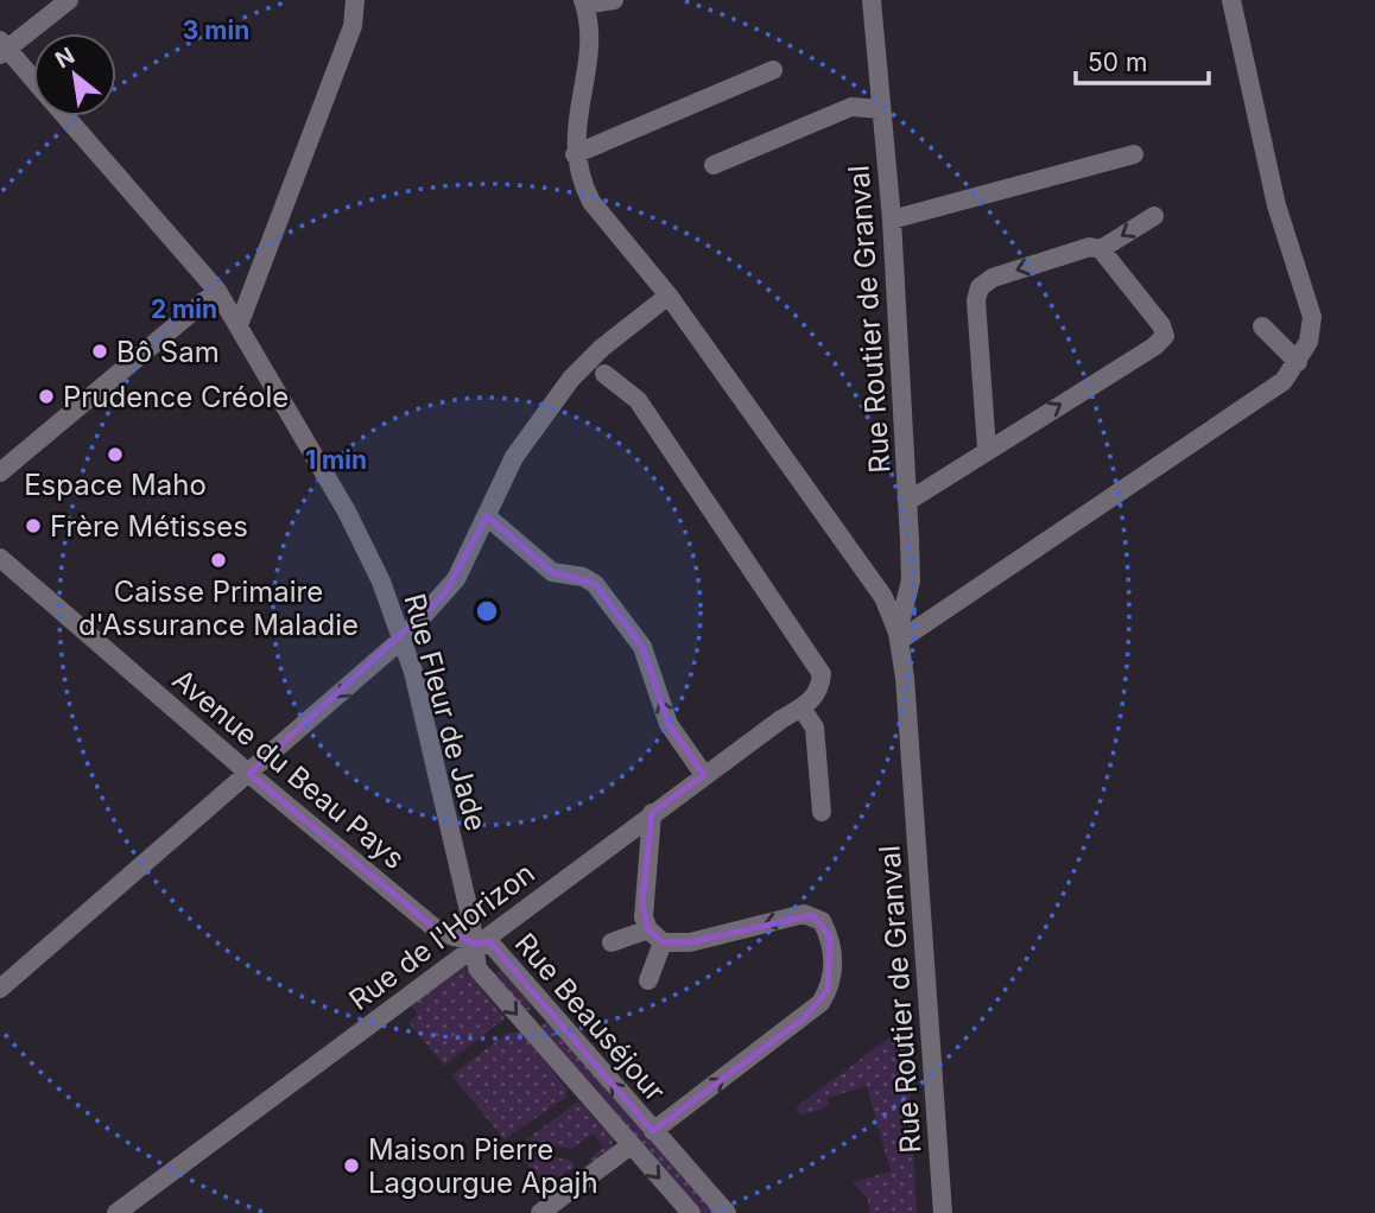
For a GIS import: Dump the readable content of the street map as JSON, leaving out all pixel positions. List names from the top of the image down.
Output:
{
  "streets": {
    "street": [
      "Rue Routier de Granval",
      "Rue Fleur de Jade",
      "Avenue du Beau Pays",
      "Rue de l'Horizon",
      "Rue Beauséjour"
    ]
  },
  "crossings": [
    ["Rue Fleur de Jade", "Avenue du Beau Pays"],
    ["Rue Fleur de Jade", "Rue de l'Horizon"],
    ["Rue Fleur de Jade", "Rue Beauséjour"],
    ["Avenue du Beau Pays", "Rue de l'Horizon"],
    ["Avenue du Beau Pays", "Rue Beauséjour"],
    ["Rue de l'Horizon", "Rue Beauséjour"]
  ],
  "places": [
    "Bô Sam",
    "Prudence Créole",
    "Espace Maho",
    "Frère Métisses",
    "Caisse Primaire d'Assurance Maladie",
    "Maison Pierre Lagourgue Apajh"
  ],
  "scale_bar": "50 m",
  "north": "top left",
  "rings": ["3 min", "2 min", "1 min"]
}
